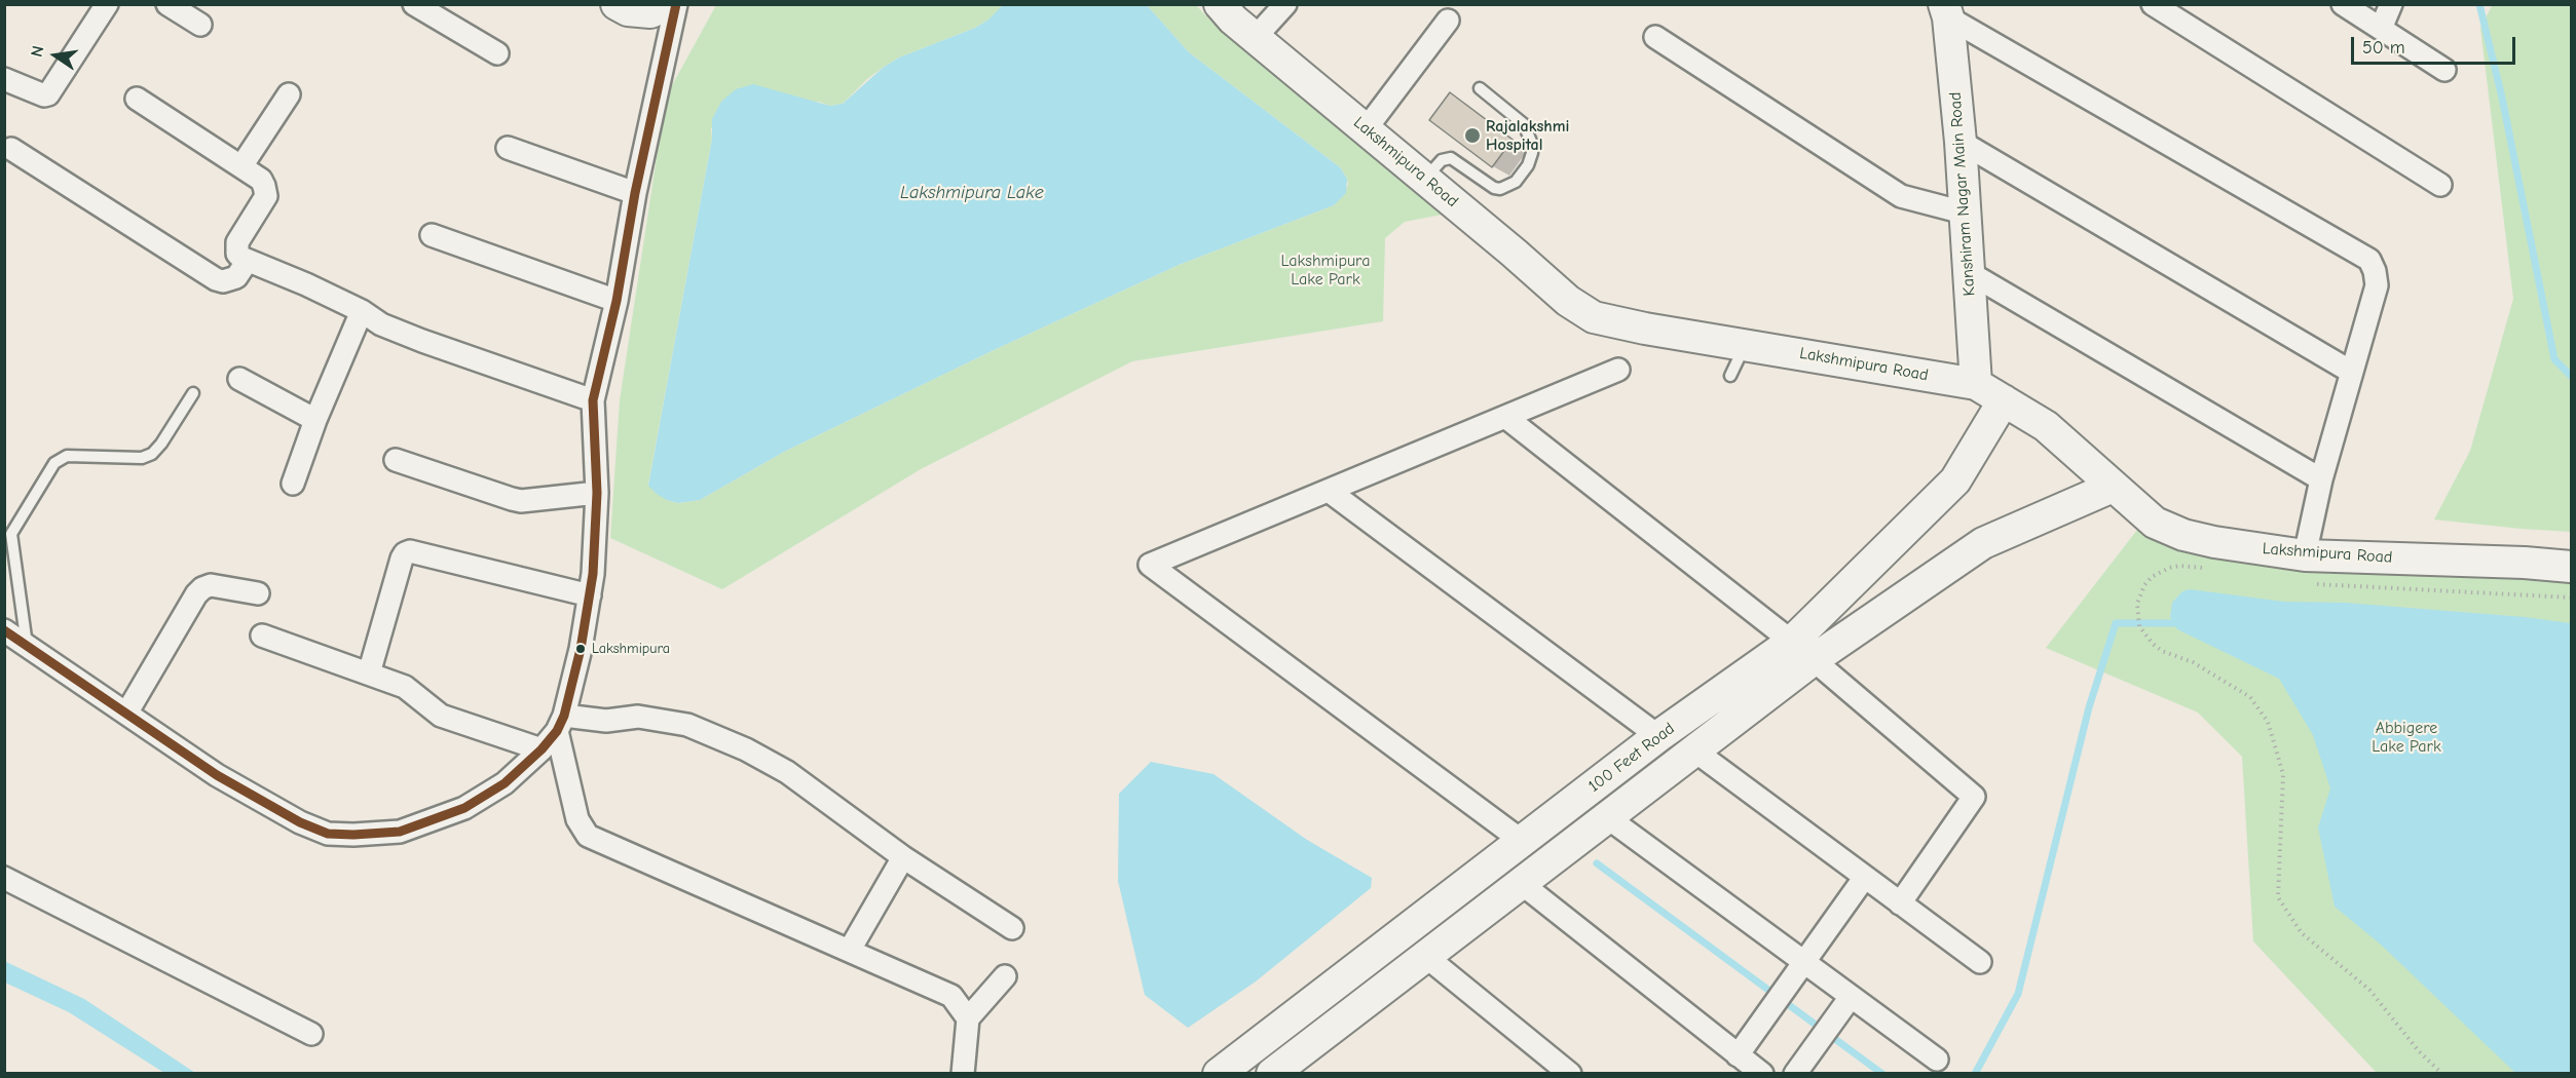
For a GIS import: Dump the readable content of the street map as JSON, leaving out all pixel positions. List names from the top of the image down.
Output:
{
  "streets": {
    "main road": ["Lakshmipura Road", "Kanshiram Nagar Main Road", "100 Feet Road"]
  },
  "crossings": [
    ["Lakshmipura Road", "Kanshiram Nagar Main Road"],
    ["Lakshmipura Road", "100 Feet Road"]
  ],
  "water": ["Lakshmipura Lake"],
  "parks": ["Lakshmipura Lake Park", "Abbigere Lake Park"],
  "places": ["Rajalakshmi Hospital", "Lakshmipura"],
  "scale_bar": "50 m",
  "north": "left"
}
